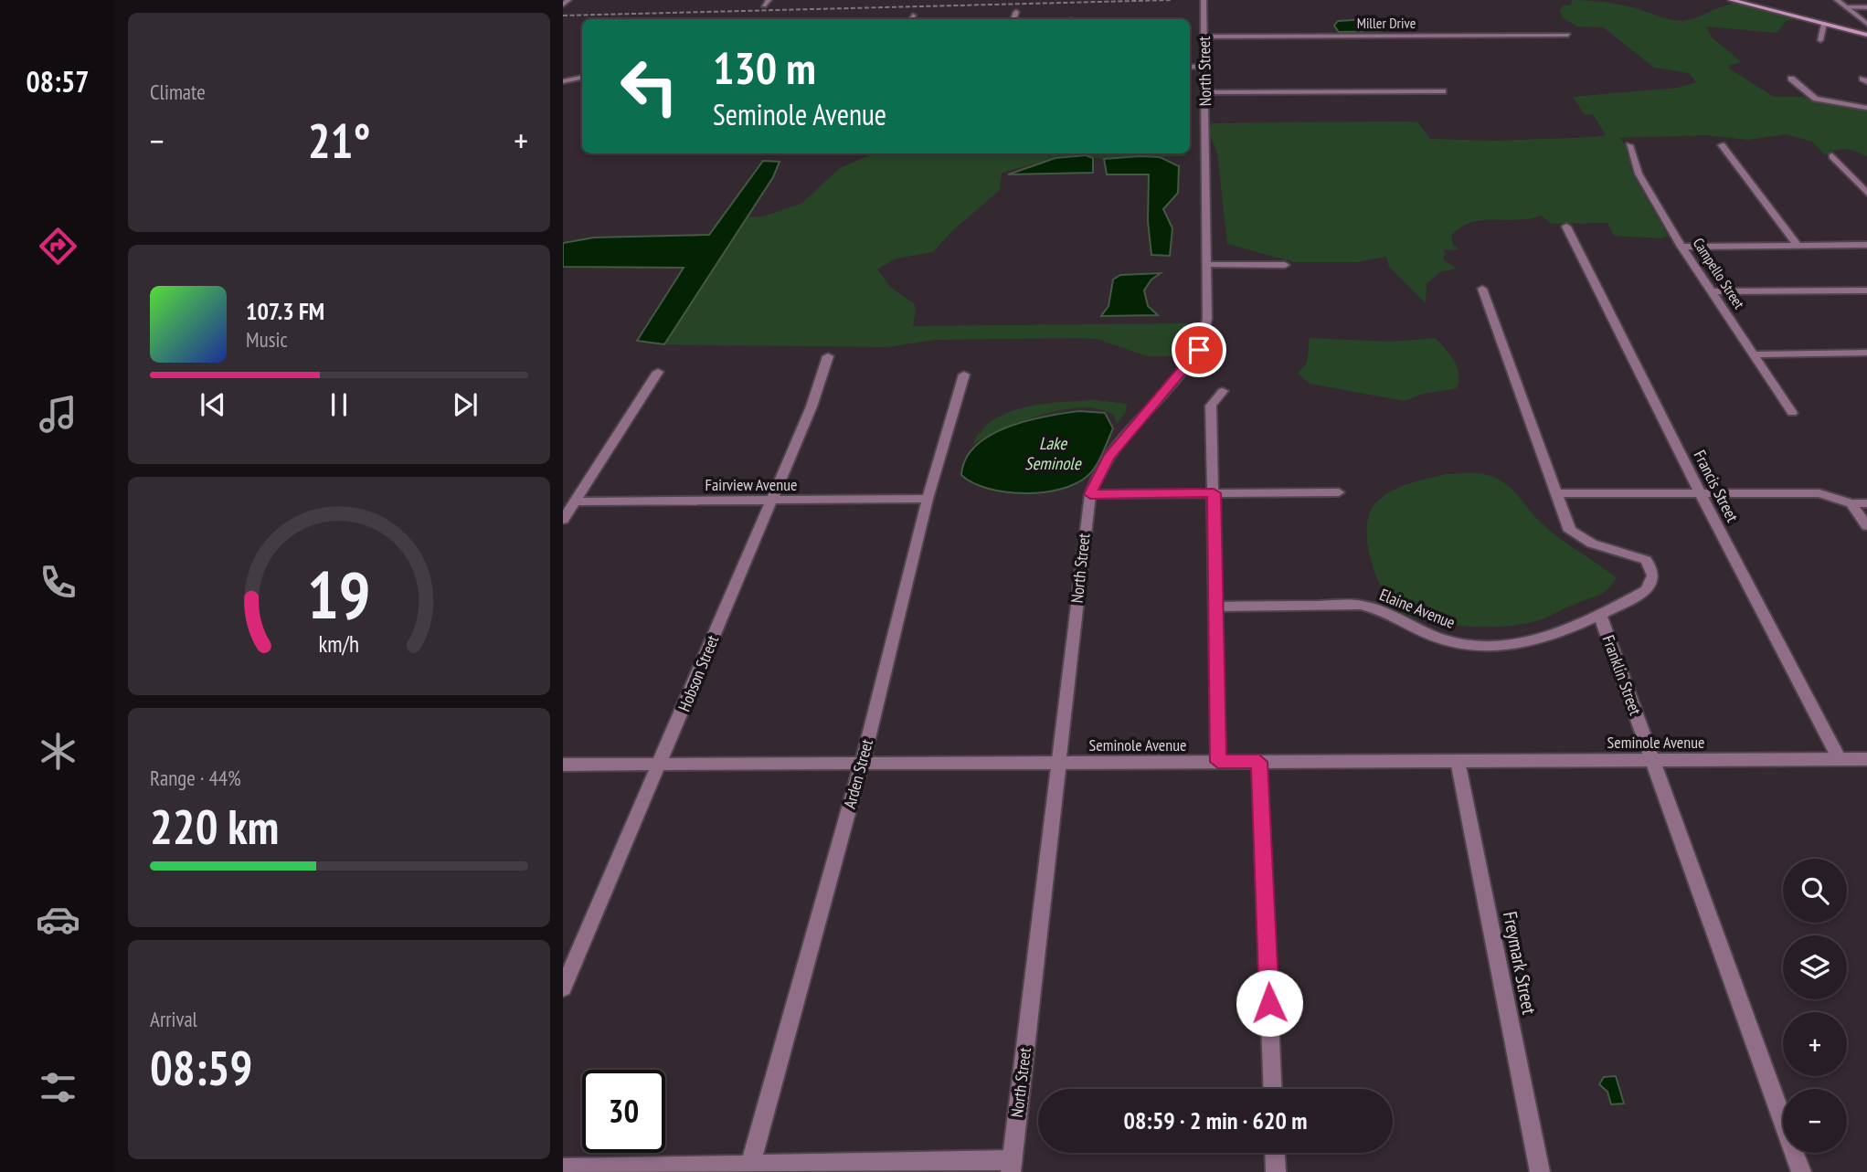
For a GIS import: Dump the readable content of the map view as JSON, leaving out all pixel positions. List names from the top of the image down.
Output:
{
  "streets": {
    "street": [
      "Miller Drive",
      "North Street",
      "Campello Street",
      "Fairview Avenue",
      "Francis Street",
      "Elaine Avenue",
      "Hobson Street",
      "Franklin Street",
      "Seminole Avenue",
      "Arden Street",
      "Freymark Street"
    ]
  },
  "crossings": [
    ["Miller Drive", "North Street"],
    ["North Street", "Seminole Avenue"],
    ["Fairview Avenue", "Hobson Street"],
    ["Fairview Avenue", "Arden Street"],
    ["Francis Street", "Seminole Avenue"],
    ["Elaine Avenue", "Franklin Street"],
    ["Hobson Street", "Seminole Avenue"],
    ["Franklin Street", "Seminole Avenue"],
    ["Seminole Avenue", "Arden Street"],
    ["Seminole Avenue", "Freymark Street"]
  ],
  "water": ["Lake Seminole"],
  "page": {
    "tabs": "08:57",
    "tile": [
      "Climate",
      ["Range · 44%", "220 km"],
      ["Arrival", "08:59"]
    ],
    "turn": ["130 m", "Seminole Avenue"],
    "heat": ["−", "21°", "+"],
    "song": ["107.3 FM", "Music"],
    "map_buttons": ["+", "−"],
    "limit": "30",
    "trip": "08:59 · 2 min · 620 m",
    "gauge": ["19", "km/h"]
  }
}
